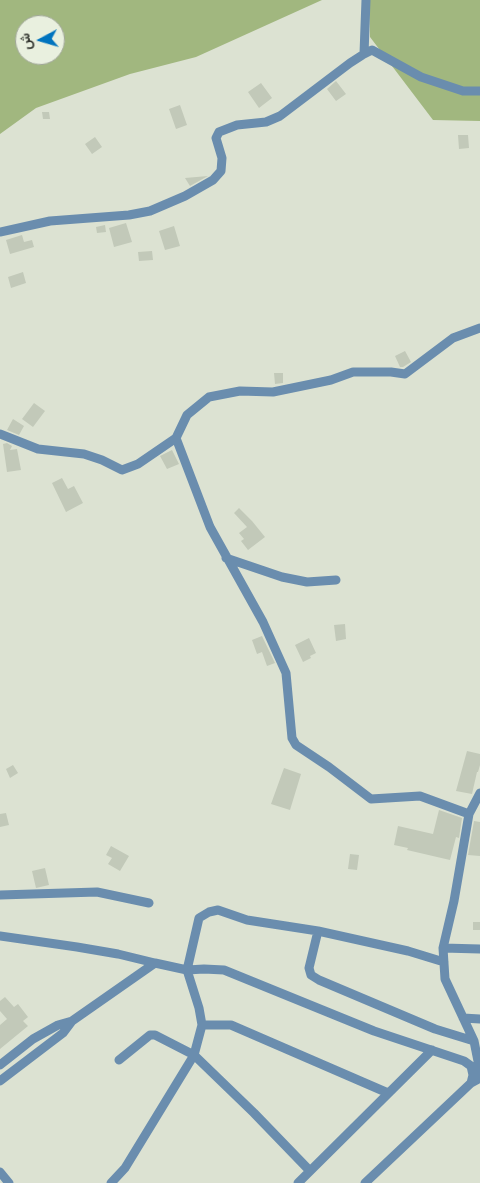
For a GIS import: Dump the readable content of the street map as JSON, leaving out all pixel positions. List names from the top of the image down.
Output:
{
  "north": "left"
}
